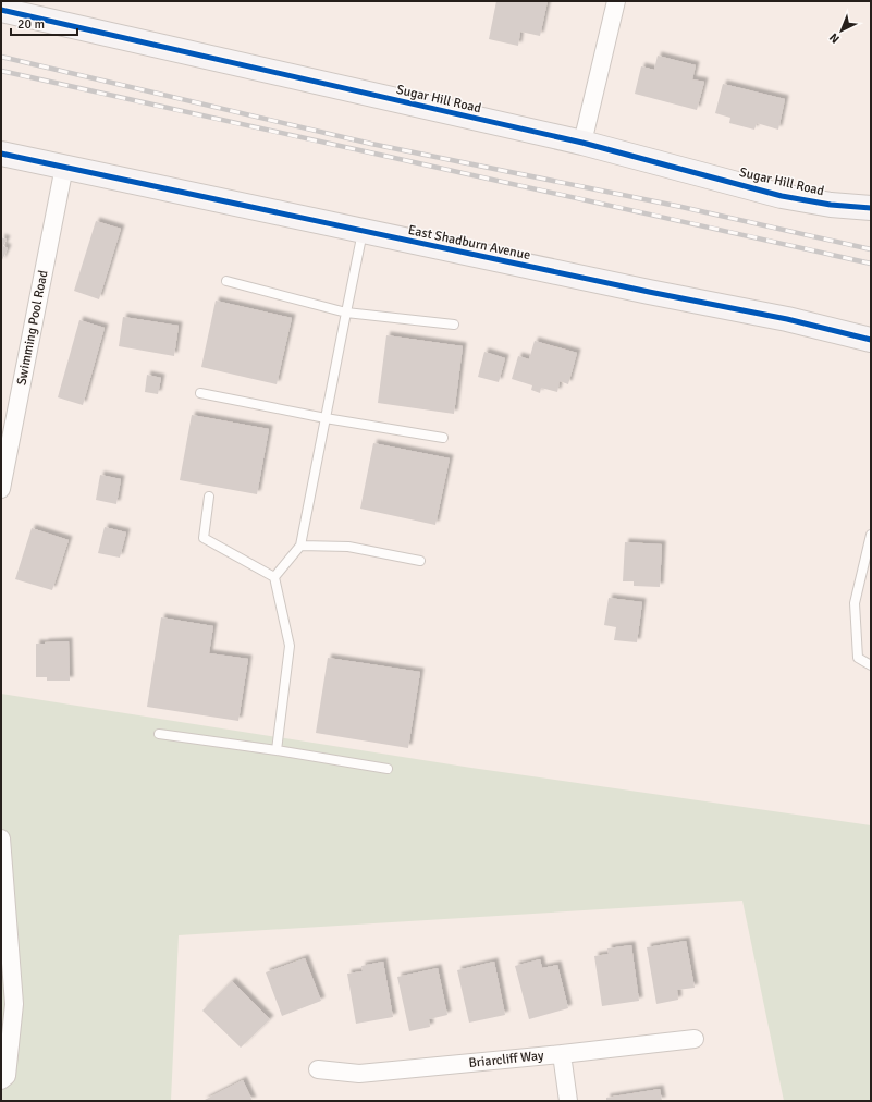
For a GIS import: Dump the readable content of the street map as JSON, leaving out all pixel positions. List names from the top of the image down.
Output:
{
  "streets": {
    "street": [
      "Sugar Hill Road",
      "East Shadburn Avenue",
      "Swimming Pool Road",
      "Briarcliff Way"
    ]
  },
  "crossings": [
    ["East Shadburn Avenue", "Swimming Pool Road"]
  ],
  "scale_bar": "20 m",
  "north": "bottom left"
}
